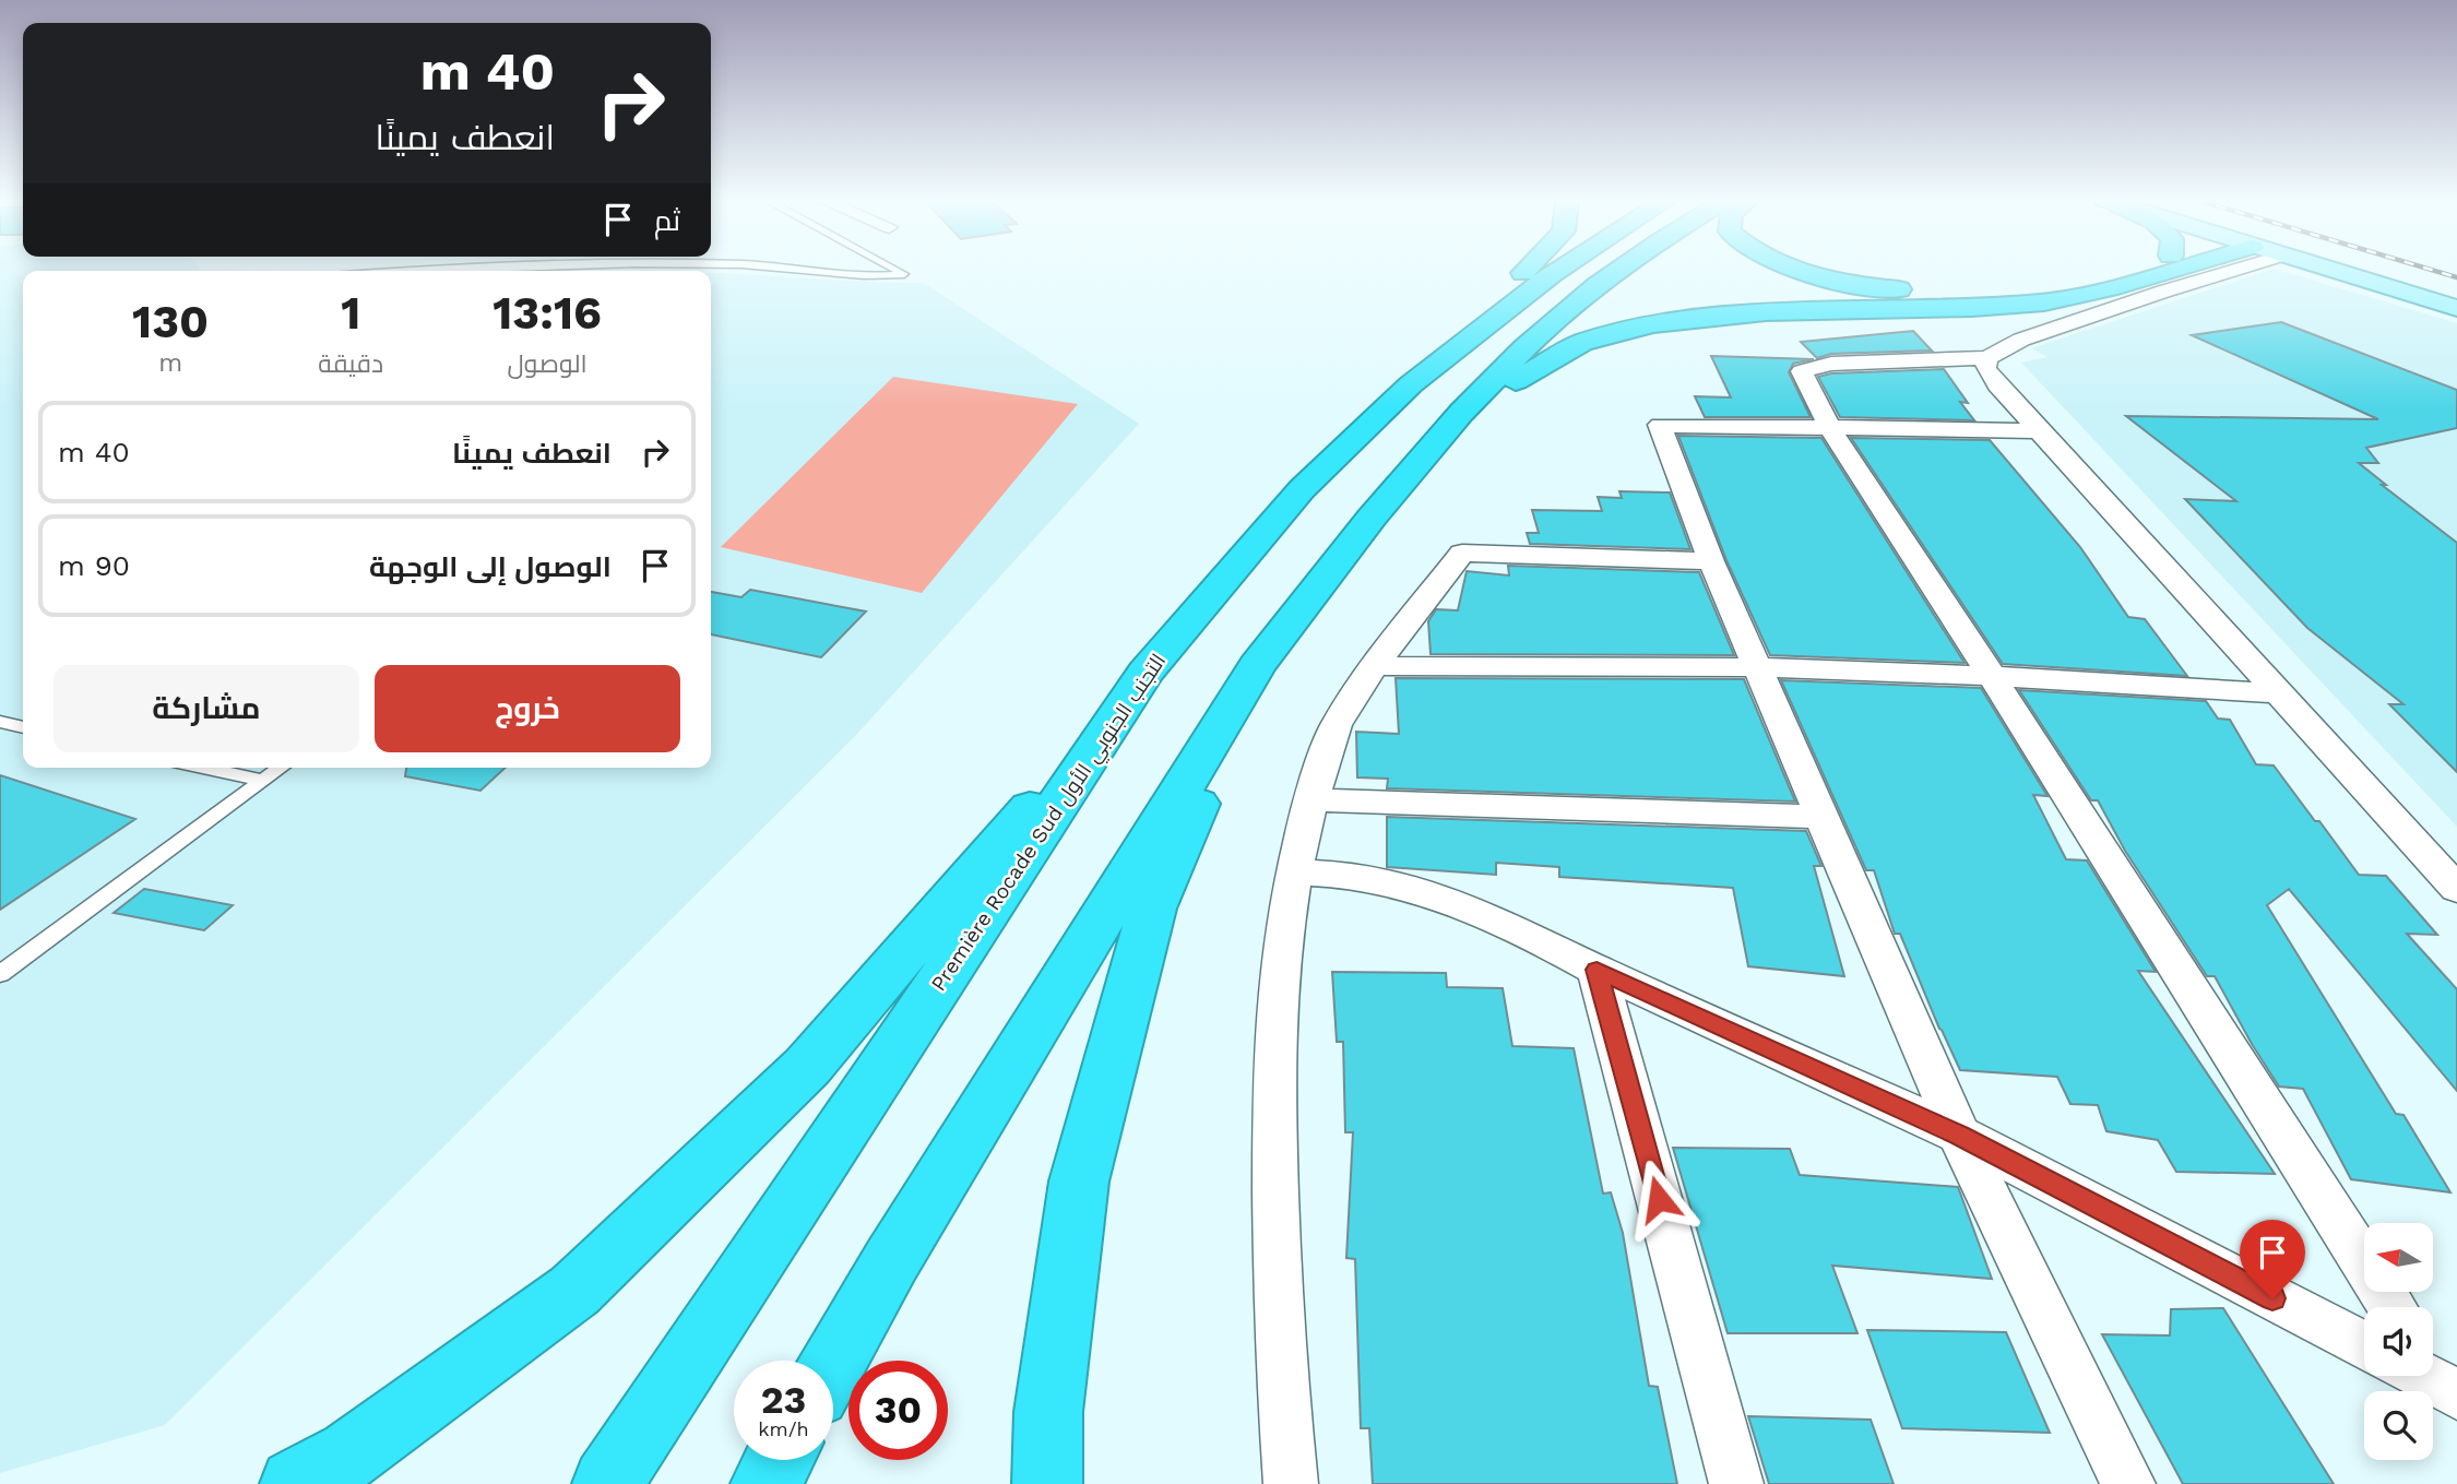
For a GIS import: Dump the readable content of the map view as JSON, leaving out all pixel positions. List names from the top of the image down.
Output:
{
  "streets": {
    "highway": ["Première Rocade Sud التجنب الجنوبي الأول"]
  },
  "north": "left",
  "page": {
    "turn": ["40 m", "انعطف يمينًا"],
    "then": "ثم",
    "eta": [
      "13:16",
      "الوصول",
      "1",
      "دقيقة",
      "130",
      "m"
    ],
    "list": [
      {
        "name": "انعطف يمينًا",
        "value": "40 m"
      },
      {
        "name": "الوصول إلى الوجهة",
        "value": "90 m"
      }
    ],
    "buttons": ["خروج", "مشاركة"],
    "speed": "23 km/h",
    "limit": "30"
  }
}
